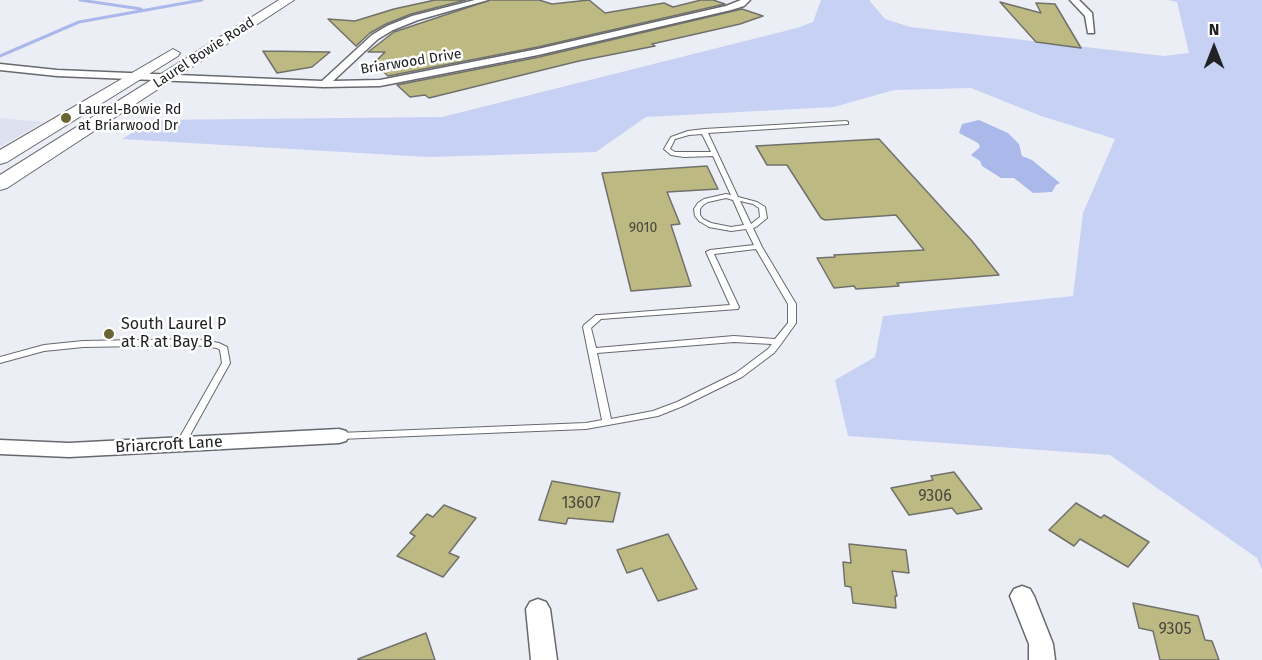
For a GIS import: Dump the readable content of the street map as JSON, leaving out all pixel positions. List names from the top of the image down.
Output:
{
  "streets": {
    "main road": ["Laurel Bowie Road"],
    "street": ["Briarwood Drive", "Briarcroft Lane"]
  },
  "crossings": [
    ["Laurel Bowie Road", "Briarwood Drive"]
  ],
  "places": ["Laurel-Bowie Rd at Briarwood Dr", "South Laurel P at R at Bay B"],
  "house_numbers": [
    "9010",
    "9306",
    "13607",
    "9305"
  ],
  "north": "top"
}
